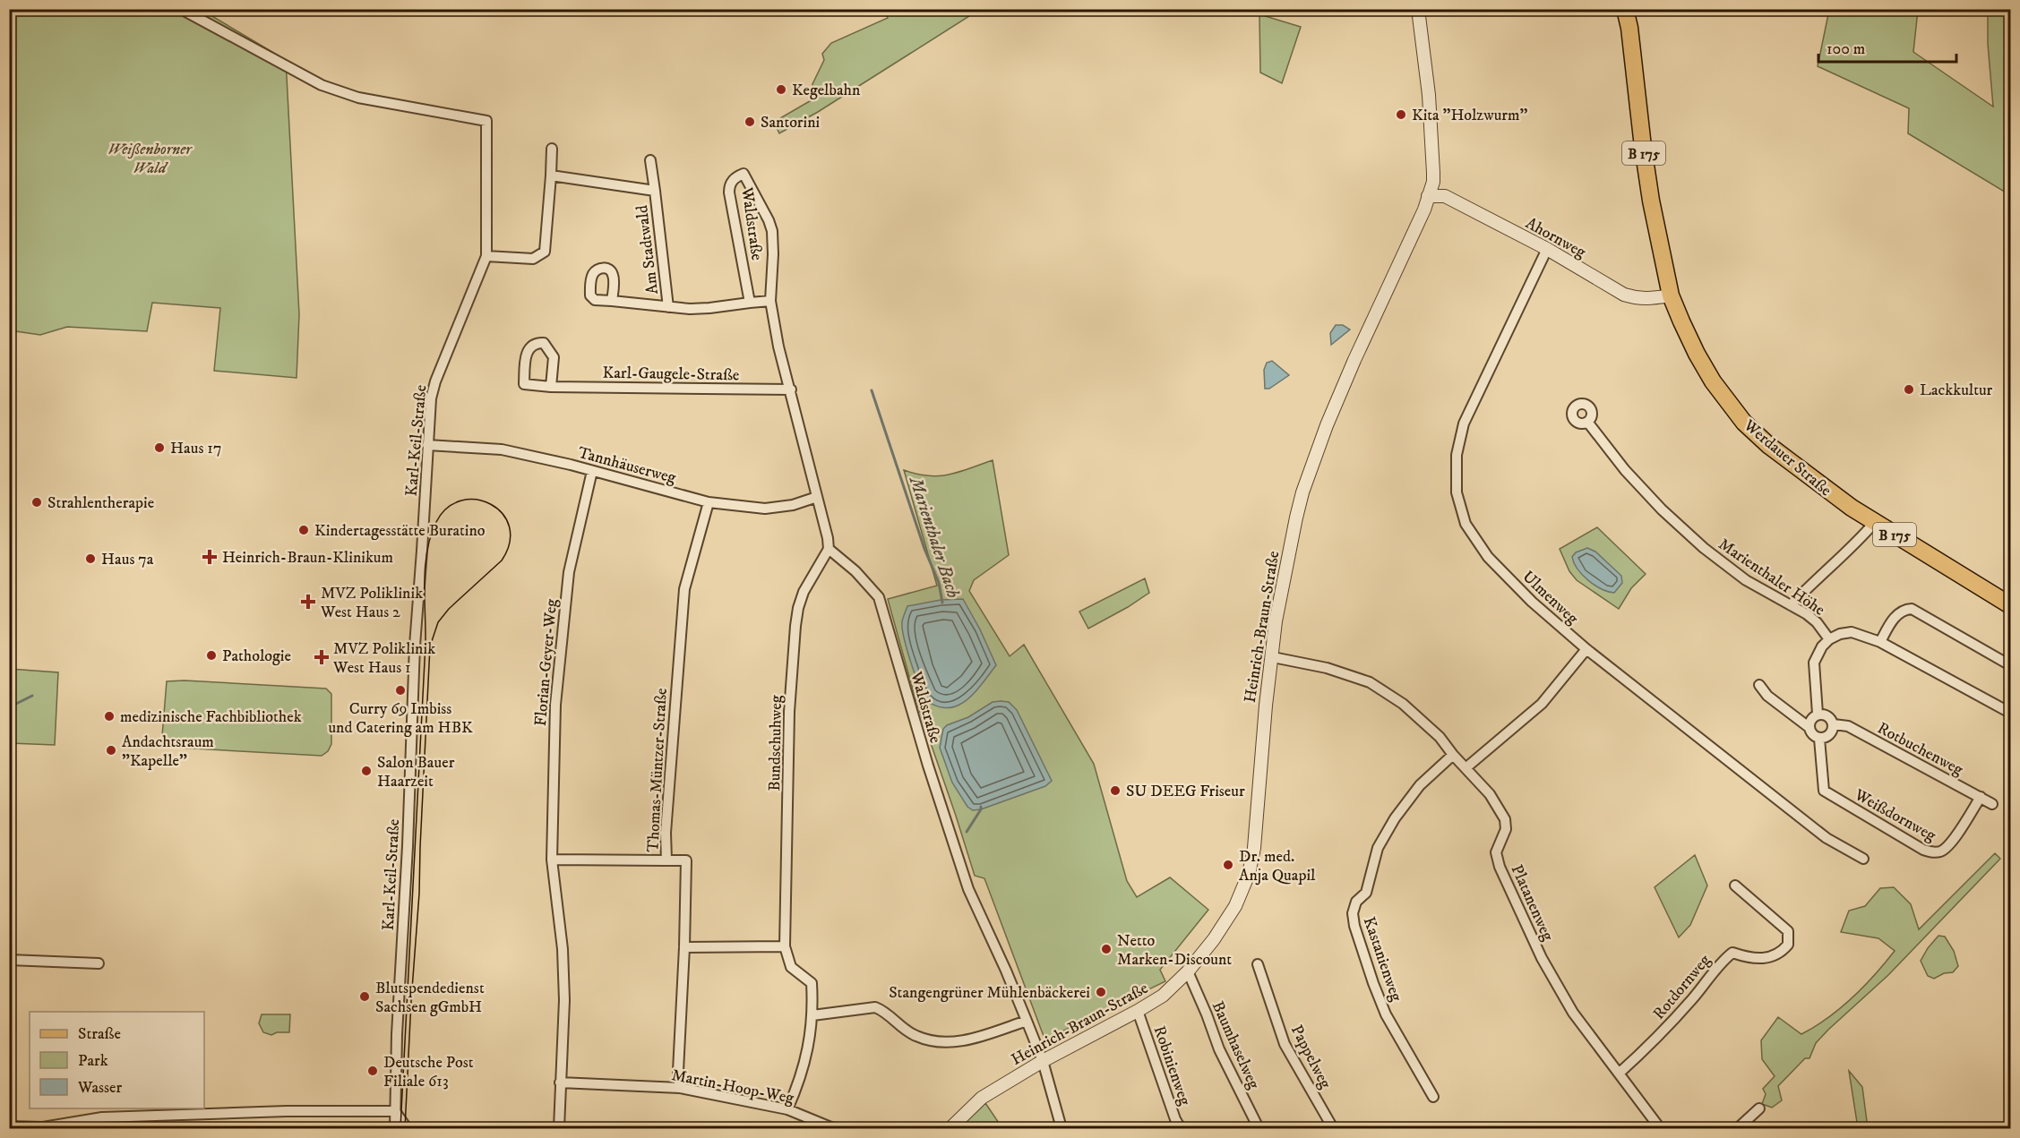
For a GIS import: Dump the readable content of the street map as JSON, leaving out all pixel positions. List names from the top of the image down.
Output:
{
  "streets": {
    "main road": ["B 175", "Werdauer Straße"],
    "street": [
      "Waldstraße",
      "Ahornweg",
      "Am Stadtwald",
      "Karl-Gaugele-Straße",
      "Karl-Keil-Straße",
      "Tannhäuserweg",
      "Marienthaler Höhe",
      "Ulmenweg",
      "Heinrich-Braun-Straße",
      "Florian-Geyer-Weg",
      "Bundschuhweg",
      "Rotbuchenweg",
      "Thomas-Müntzer-Straße",
      "Weißdornweg",
      "Platanenweg",
      "Kastanienweg",
      "Rotdornweg",
      "Baumhaselweg",
      "Pappelweg",
      "Robinienweg",
      "Martin-Hoop-Weg"
    ]
  },
  "crossings": [
    ["Waldstraße", "Am Stadtwald"],
    ["Waldstraße", "Karl-Gaugele-Straße"],
    ["Waldstraße", "Tannhäuserweg"],
    ["Waldstraße", "Heinrich-Braun-Straße"],
    ["Waldstraße", "Bundschuhweg"],
    ["Ahornweg", "Werdauer Straße"],
    ["Ahornweg", "Ulmenweg"],
    ["Ahornweg", "Heinrich-Braun-Straße"],
    ["Karl-Keil-Straße", "Tannhäuserweg"],
    ["Tannhäuserweg", "Florian-Geyer-Weg"],
    ["Tannhäuserweg", "Thomas-Müntzer-Straße"],
    ["Marienthaler Höhe", "Rotbuchenweg"],
    ["Marienthaler Höhe", "Weißdornweg"],
    ["Heinrich-Braun-Straße", "Platanenweg"],
    ["Heinrich-Braun-Straße", "Baumhaselweg"],
    ["Heinrich-Braun-Straße", "Robinienweg"],
    ["Florian-Geyer-Weg", "Martin-Hoop-Weg"],
    ["Bundschuhweg", "Martin-Hoop-Weg"],
    ["Rotbuchenweg", "Weißdornweg"],
    ["Thomas-Müntzer-Straße", "Martin-Hoop-Weg"],
    ["Platanenweg", "Kastanienweg"],
    ["Platanenweg", "Rotdornweg"]
  ],
  "water": ["Marienthaler Bach"],
  "parks": ["Weißenborner Wald"],
  "places": {
    "other": [
      "Kegelbahn",
      "Kita \"Holzwurm\"",
      "Santorini",
      "Lackkultur",
      "Haus 17",
      "Strahlentherapie",
      "Kindertagesstätte Buratino",
      "Haus 7a",
      "Pathologie",
      "Curry 69 Imbiss und Catering am HBK",
      "medizinische Fachbibliothek",
      "Andachtsraum \"Kapelle\"",
      "Salon Bauer Haarzeit",
      "SU DEEG Friseur",
      "Dr. med. Anja Quapil",
      "Netto Marken-Discount",
      "Stangengrüner Mühlenbäckerei",
      "Blutspendedienst Sachsen gGmbH",
      "Deutsche Post Filiale 613"
    ],
    "health": ["Heinrich-Braun-Klinikum", "MVZ Poliklinik West Haus 2", "MVZ Poliklinik West Haus 1"]
  },
  "legend": ["Straße", "Park", "Wasser"],
  "scale_bar": "100 m"
}
